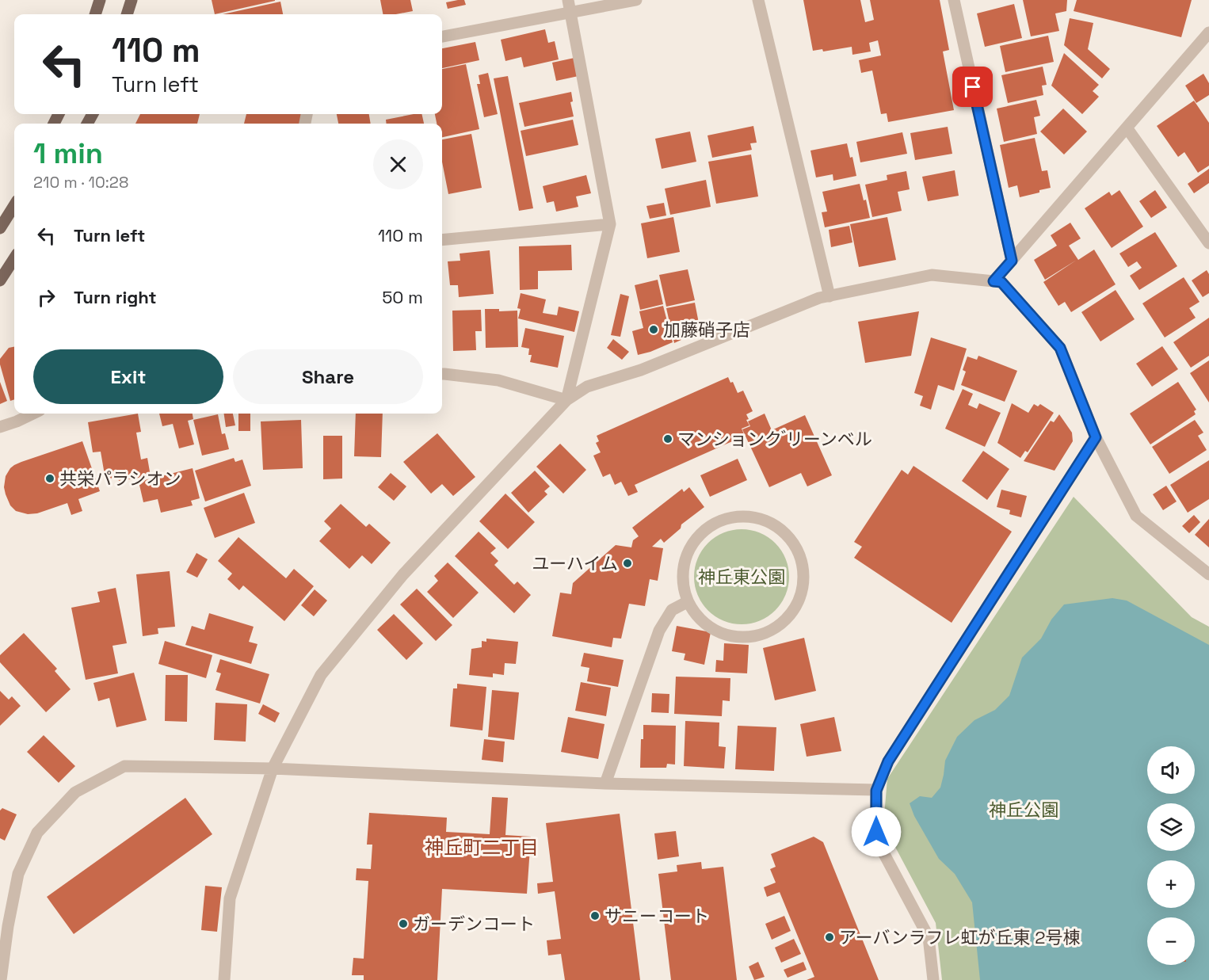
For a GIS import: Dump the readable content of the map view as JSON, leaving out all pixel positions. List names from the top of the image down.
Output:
{
  "districts": ["神丘町二丁目"],
  "parks": ["神丘東公園", "神丘公園"],
  "places": [
    "加藤硝子店",
    "マンションク ゙リーンベル",
    "共栄パラシオン",
    "ユーハイム",
    "サニーコート",
    "ガーデンコート",
    "アーバンラフレ虹が丘東 2号棟"
  ],
  "page": {
    "turn": ["110 m", "Turn left"],
    "heading": ["1 min", "210 m · 10:28"],
    "list": [
      {
        "name": "Turn left",
        "value": "110 m"
      },
      {
        "name": "Turn right",
        "value": "50 m"
      }
    ],
    "buttons": ["Exit", "Share"],
    "map_buttons": ["+", "−"]
  }
}
